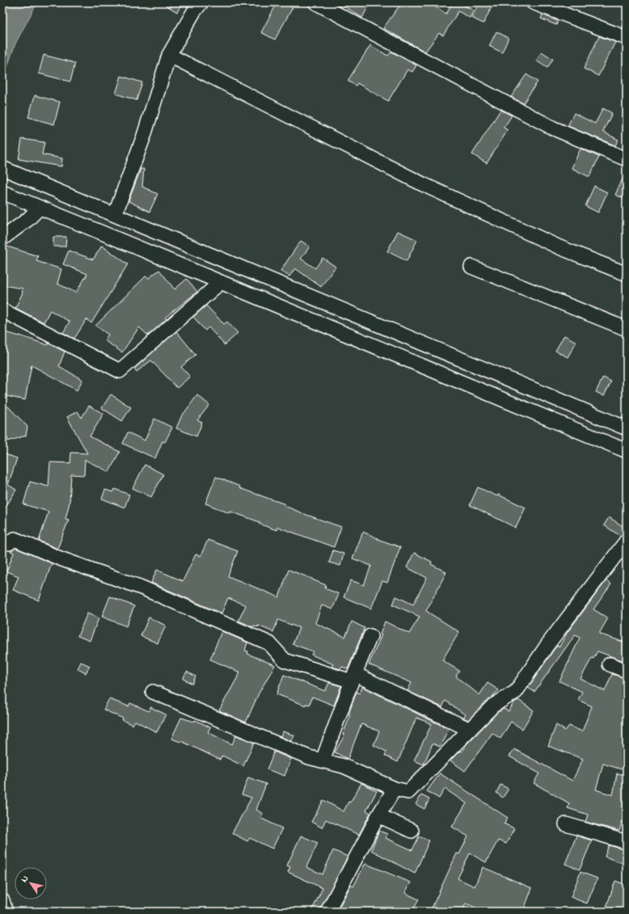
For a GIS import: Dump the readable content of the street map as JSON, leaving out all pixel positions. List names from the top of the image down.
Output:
{
  "north": "top left"
}
